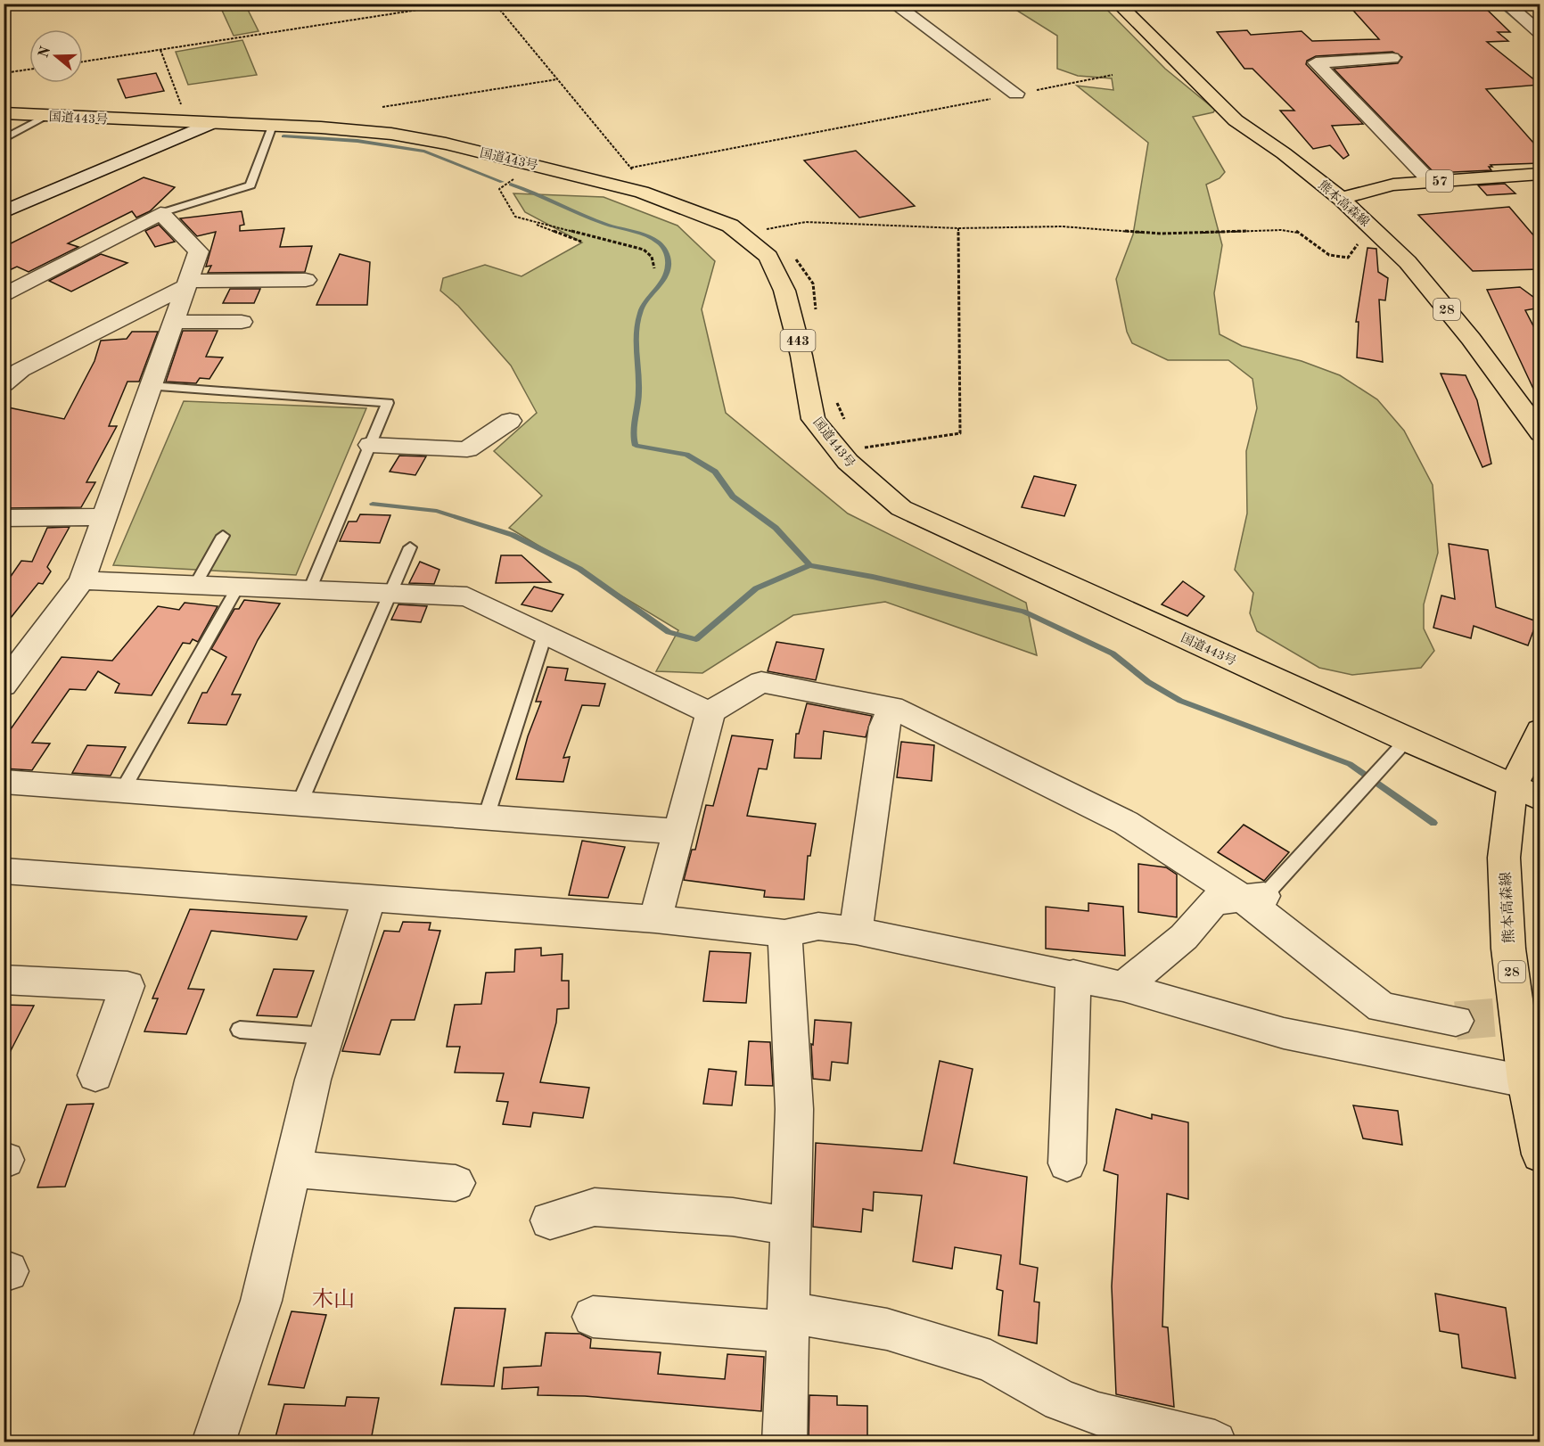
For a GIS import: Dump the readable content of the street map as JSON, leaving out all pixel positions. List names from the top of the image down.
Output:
{
  "streets": {
    "main road": [
      "国道443号",
      "57",
      "熊本高森線",
      "28",
      "443"
    ]
  },
  "crossings": [
    ["国道443号", "熊本高森線"],
    ["57", "熊本高森線"]
  ],
  "districts": ["木山"],
  "north": "left"
}
